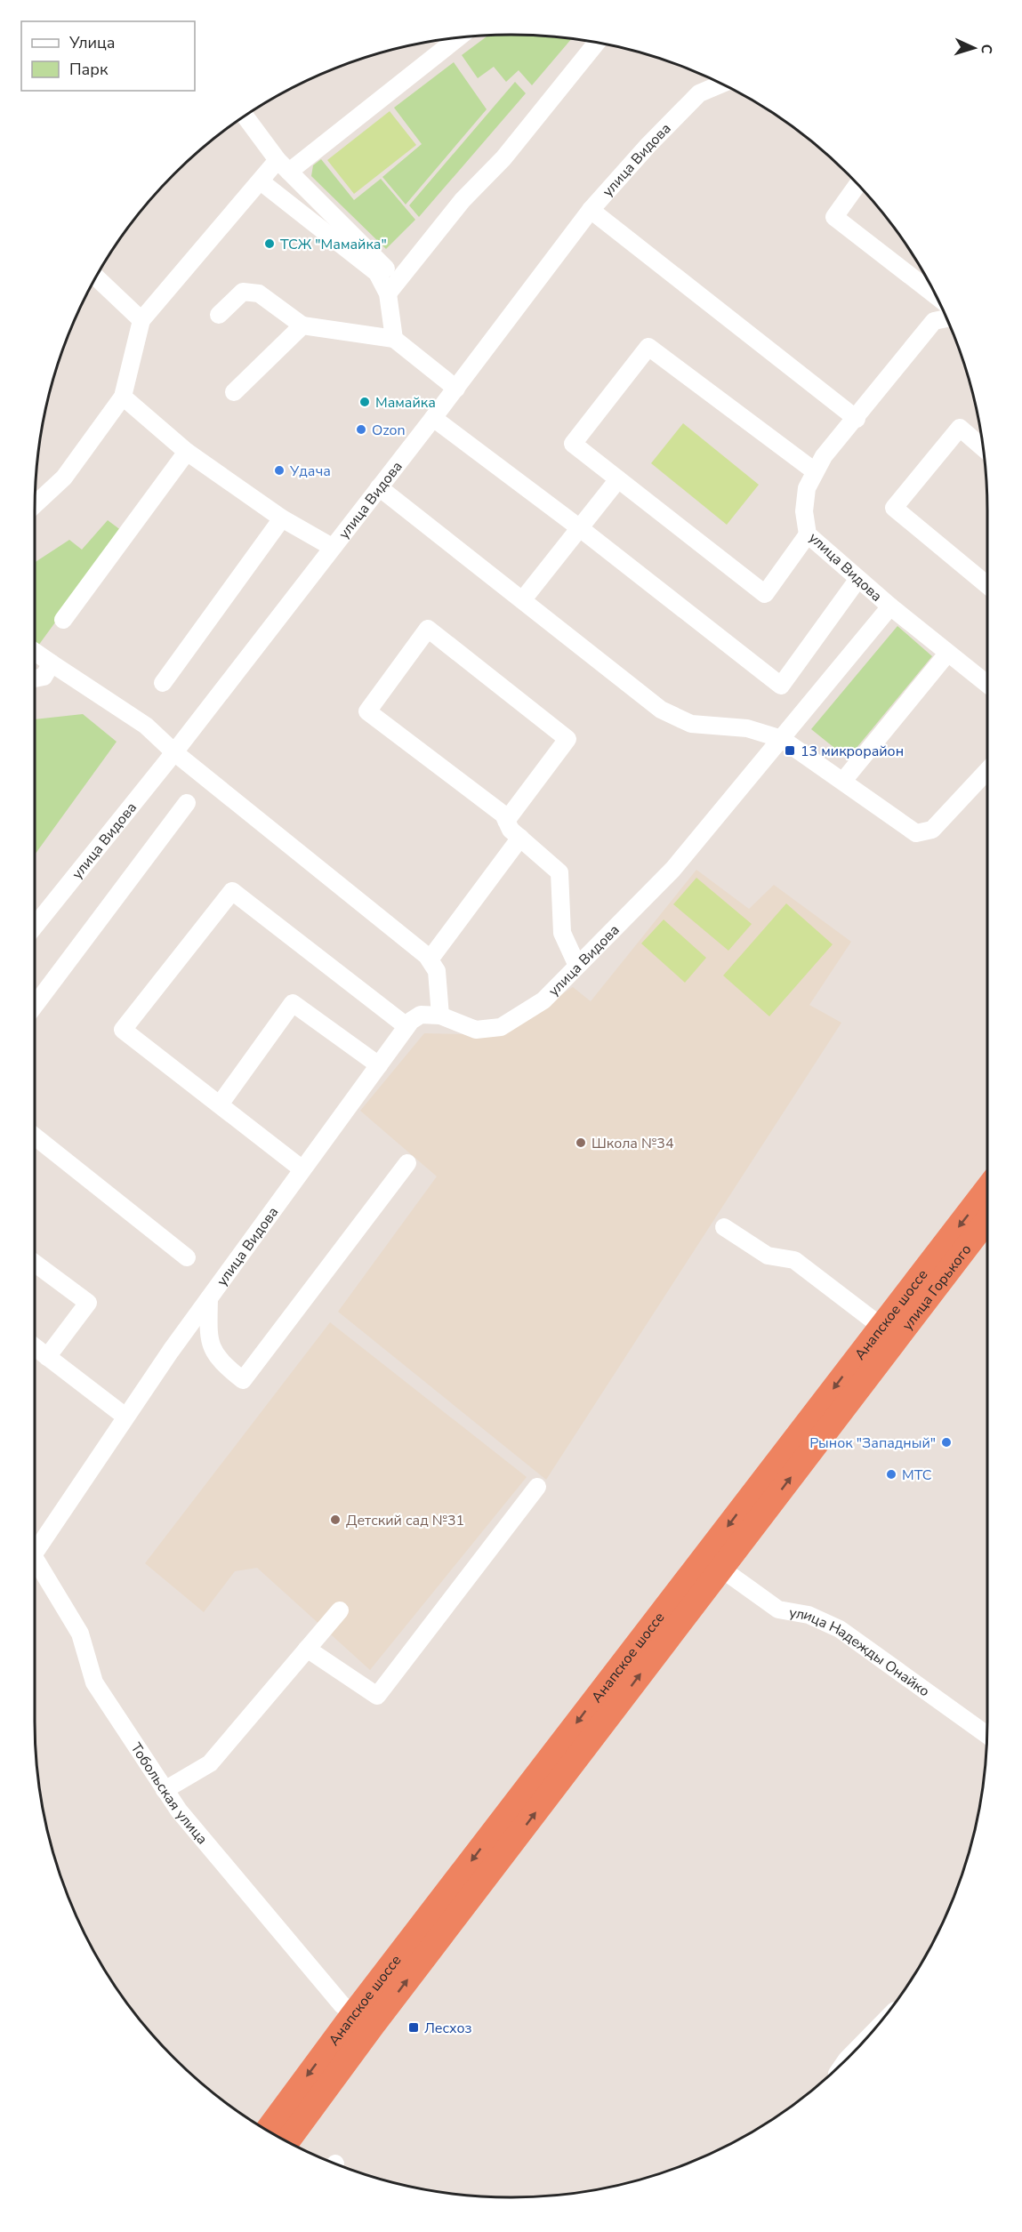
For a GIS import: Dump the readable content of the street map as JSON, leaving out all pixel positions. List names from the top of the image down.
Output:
{
  "streets": {
    "highway": ["улица Горького", "Анапское шоссе"],
    "street": ["улица Видова", "улица Надежды Онайко", "Тобольская улица"]
  },
  "crossings": [
    ["улица Горького", "Анапское шоссе"],
    ["Анапское шоссе", "улица Надежды Онайко"],
    ["Анапское шоссе", "Тобольская улица"]
  ],
  "places": {
    "other": [
      "ТСЖ \"Мамайка\"",
      "Мамайка",
      "Ozon",
      "Удача",
      "Школа №34",
      "Рынок \"Западный\"",
      "МТС",
      "Детский сад №31"
    ],
    "transit": ["13 микрорайон", "Лесхоз"]
  },
  "legend": ["Улица", "Парк"],
  "north": "right"
}
